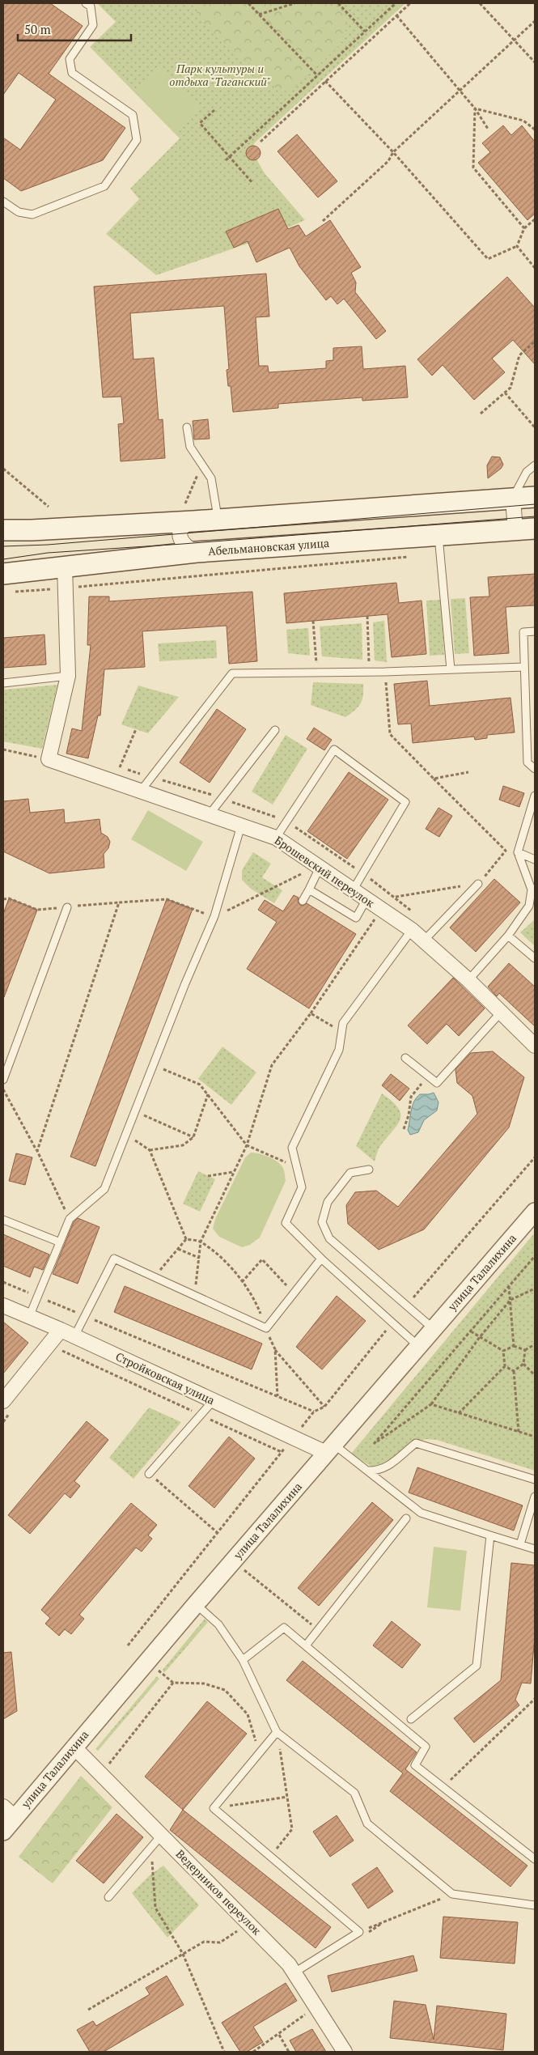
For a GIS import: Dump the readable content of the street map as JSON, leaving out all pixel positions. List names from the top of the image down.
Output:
{
  "streets": {
    "main road": ["Абельмановская улица"],
    "street": [
      "Брошевский переулок",
      "улица Талалихина",
      "Стройковская улица",
      "Ведерников переулок"
    ]
  },
  "crossings": [
    ["улица Талалихина", "Стройковская улица"],
    ["улица Талалихина", "Ведерников переулок"]
  ],
  "parks": ["Парк культуры и отдыха \"Таганский\""],
  "scale_bar": "50 m"
}
